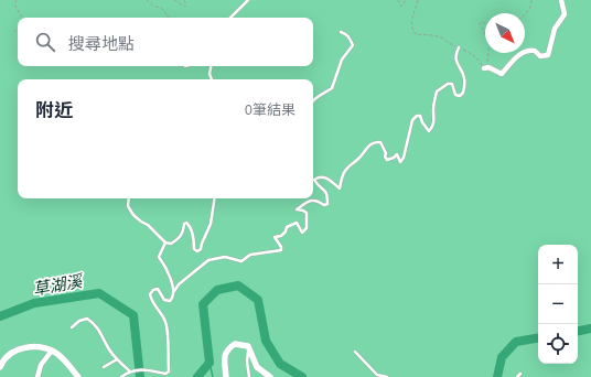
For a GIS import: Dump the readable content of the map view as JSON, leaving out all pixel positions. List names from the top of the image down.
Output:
{
  "water": ["草湖溪"],
  "north": "bottom right",
  "page": {
    "search": "搜尋地點",
    "heading": ["附近", "0筆結果"],
    "map_buttons": ["+", "−"]
  }
}
